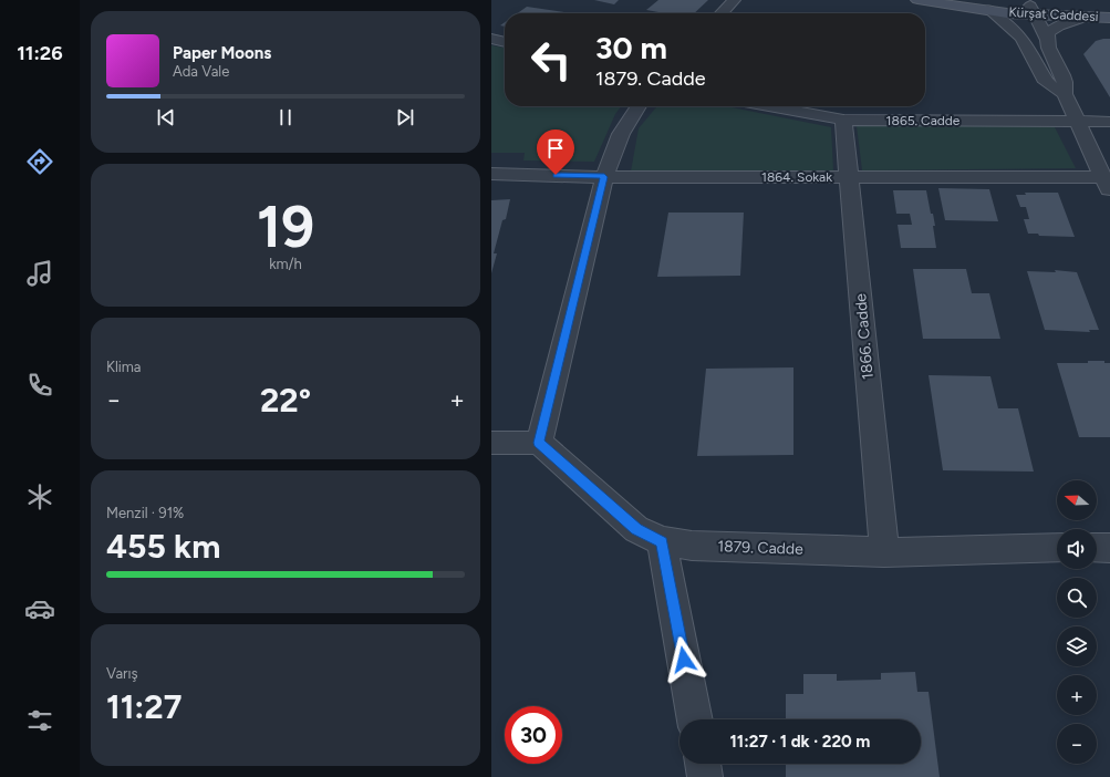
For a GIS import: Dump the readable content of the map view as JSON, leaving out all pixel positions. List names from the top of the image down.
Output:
{
  "streets": {
    "street": [
      "Kürşat Caddesi",
      "1865. Cadde",
      "1864. Sokak",
      "1866. Cadde",
      "1879. Cadde"
    ]
  },
  "crossings": [
    ["1865. Cadde", "1866. Cadde"],
    ["1864. Sokak", "1866. Cadde"],
    ["1866. Cadde", "1879. Cadde"]
  ],
  "north": "left",
  "page": {
    "tabs": "11:26",
    "turn": ["30 m", "1879. Cadde"],
    "song": ["Paper Moons", "Ada Vale"],
    "tile": [
      ["19", "km/h"],
      "Klima",
      ["Menzil · 91%", "455 km"],
      ["Varış", "11:27"]
    ],
    "heat": ["−", "22°", "+"],
    "map_buttons": ["+", "−"],
    "limit": "30",
    "trip": "11:27 · 1 dk · 220 m"
  }
}
